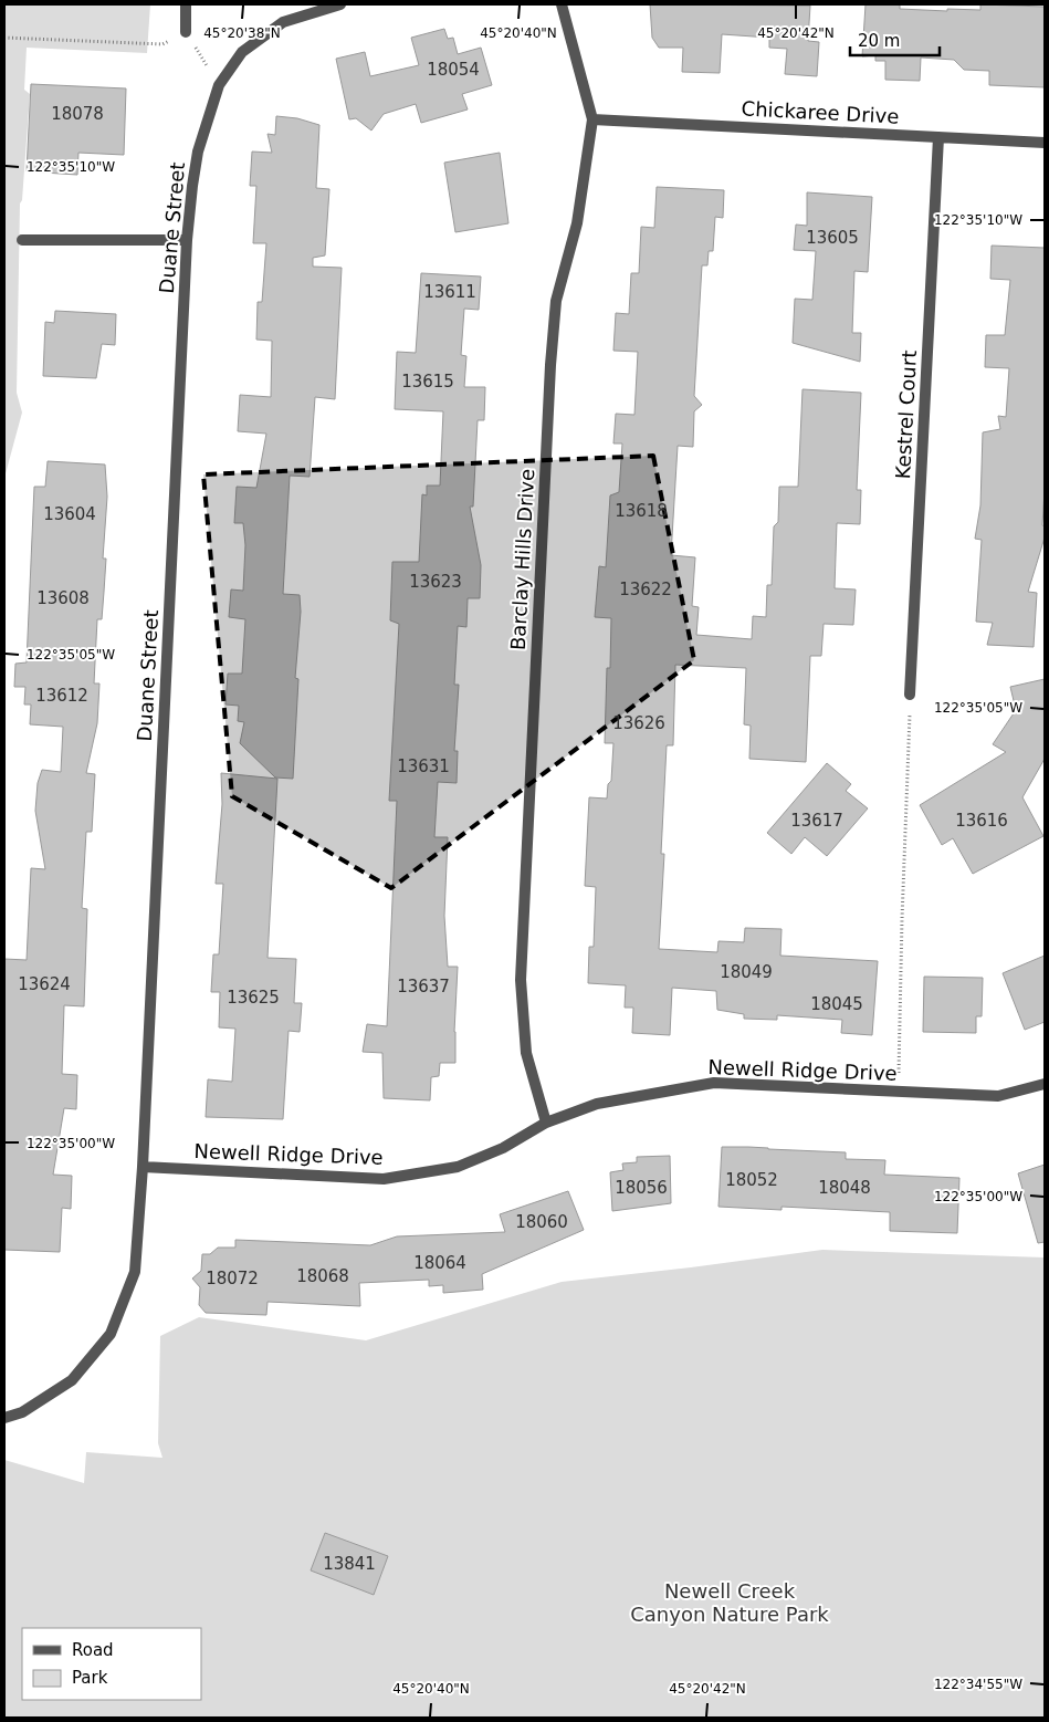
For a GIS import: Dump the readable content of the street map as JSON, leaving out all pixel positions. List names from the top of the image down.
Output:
{
  "streets": {
    "street": [
      "Chickaree Drive",
      "Duane Street",
      "Kestrel Court",
      "Barclay Hills Drive",
      "Newell Ridge Drive"
    ]
  },
  "crossings": [
    ["Chickaree Drive", "Kestrel Court"],
    ["Chickaree Drive", "Barclay Hills Drive"],
    ["Duane Street", "Newell Ridge Drive"],
    ["Barclay Hills Drive", "Newell Ridge Drive"]
  ],
  "parks": ["Newell Creek Canyon Nature Park"],
  "house_numbers": [
    "18054",
    "18078",
    "13605",
    "13611",
    "13615",
    "13618",
    "13604",
    "13623",
    "13622",
    "13608",
    "13612",
    "13626",
    "13631",
    "13617",
    "13616",
    "18049",
    "13624",
    "13637",
    "13625",
    "18045",
    "18052",
    "18056",
    "18048",
    "18060",
    "18064",
    "18068",
    "18072",
    "13841"
  ],
  "legend": ["Road", "Park"],
  "scale_bar": "20 m",
  "coordinates": [
    "45°20'38\"N",
    "45°20'40\"N",
    "45°20'42\"N",
    "122°35'10\"W",
    "122°35'05\"W",
    "122°35'00\"W",
    "122°34'55\"W"
  ]
}
